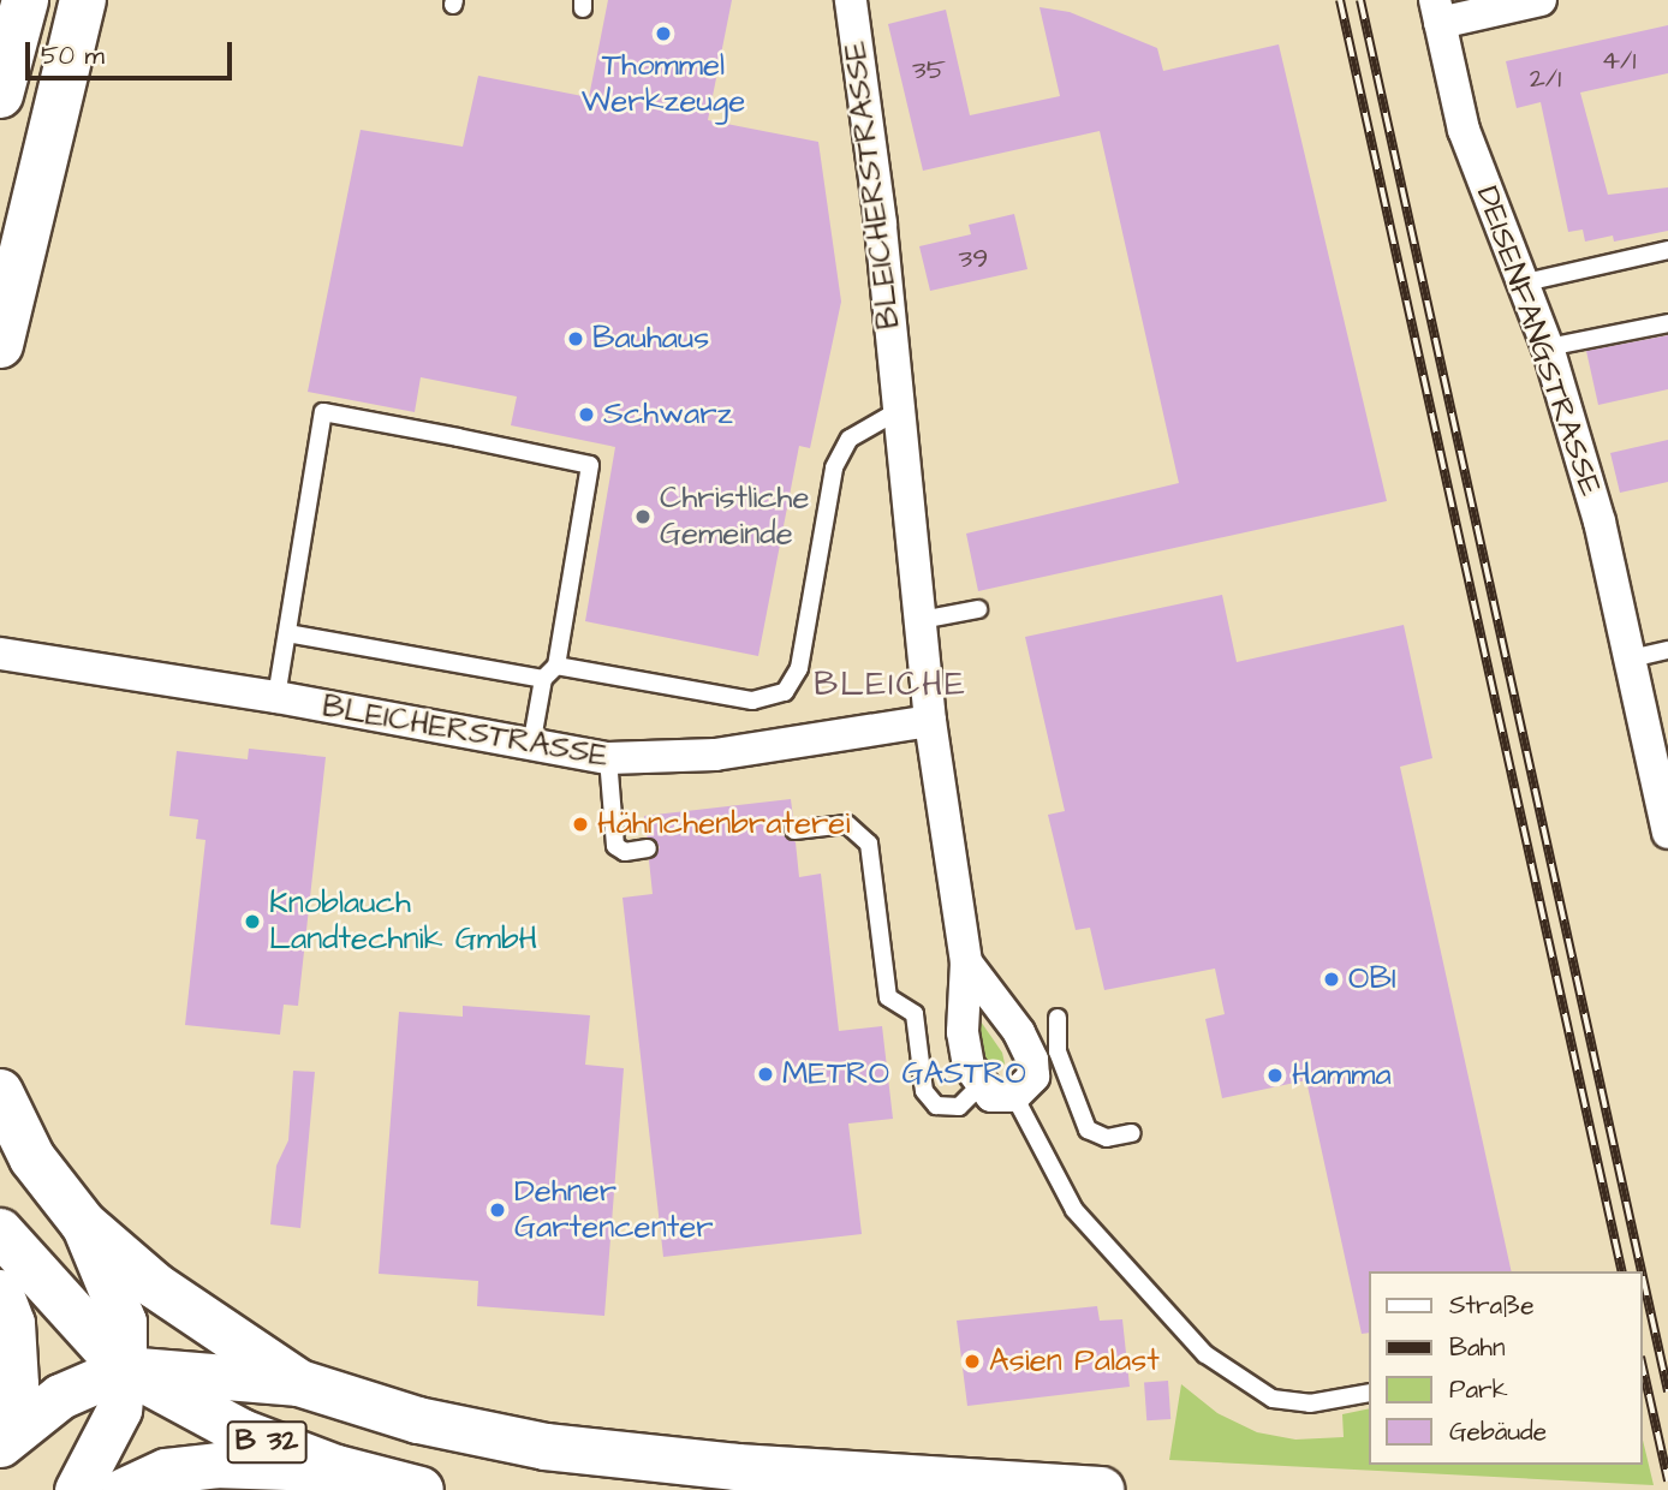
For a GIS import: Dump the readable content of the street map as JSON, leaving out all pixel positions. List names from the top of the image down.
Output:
{
  "streets": {
    "main road": ["B 32"],
    "street": ["BLEICHERSTRASSE", "DEISENFANGSTRASSE"]
  },
  "districts": ["BLEICHE"],
  "places": [
    "Thommel Werkzeuge",
    "Bauhaus",
    "Schwarz",
    "Christliche Gemeinde",
    "Hähnchenbraterei",
    "Knoblauch Landtechnik GmbH",
    "OBI",
    "METRO GASTRO",
    "Hamma",
    "Dehner Gartencenter",
    "Asien Palast"
  ],
  "house_numbers": [
    "4/1",
    "35",
    "2/1",
    "39"
  ],
  "legend": [
    "Straße",
    "Bahn",
    "Park",
    "Gebäude"
  ],
  "scale_bar": "50 m"
}
